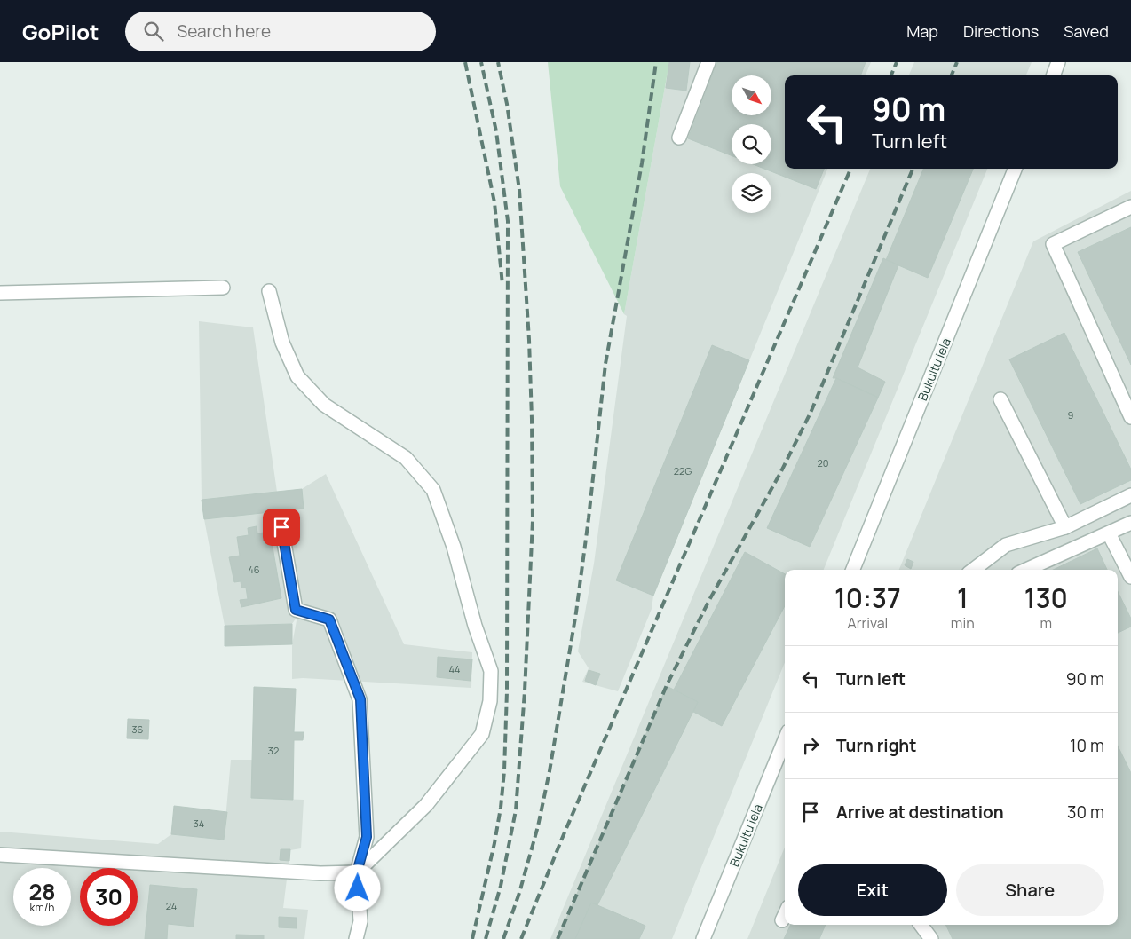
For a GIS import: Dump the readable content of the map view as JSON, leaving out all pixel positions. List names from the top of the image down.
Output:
{
  "streets": {
    "street": ["Bukultu iela"]
  },
  "house_numbers": [
    "9",
    "20",
    "22G",
    "46",
    "44",
    "36",
    "32",
    "34",
    "24"
  ],
  "north": "bottom right",
  "page": {
    "header": "GoPilot",
    "search": "Search here",
    "nav": ["Map", "Directions", "Saved"],
    "turn": ["90 m", "Turn left"],
    "eta": [
      "10:37",
      "Arrival",
      "1",
      "min",
      "130",
      "m"
    ],
    "list": [
      {
        "name": "Turn left",
        "value": "90 m"
      },
      {
        "name": "Turn right",
        "value": "10 m"
      },
      {
        "name": "Arrive at destination",
        "value": "30 m"
      }
    ],
    "buttons": ["Exit", "Share"],
    "speed": "28 km/h",
    "limit": "30"
  }
}
